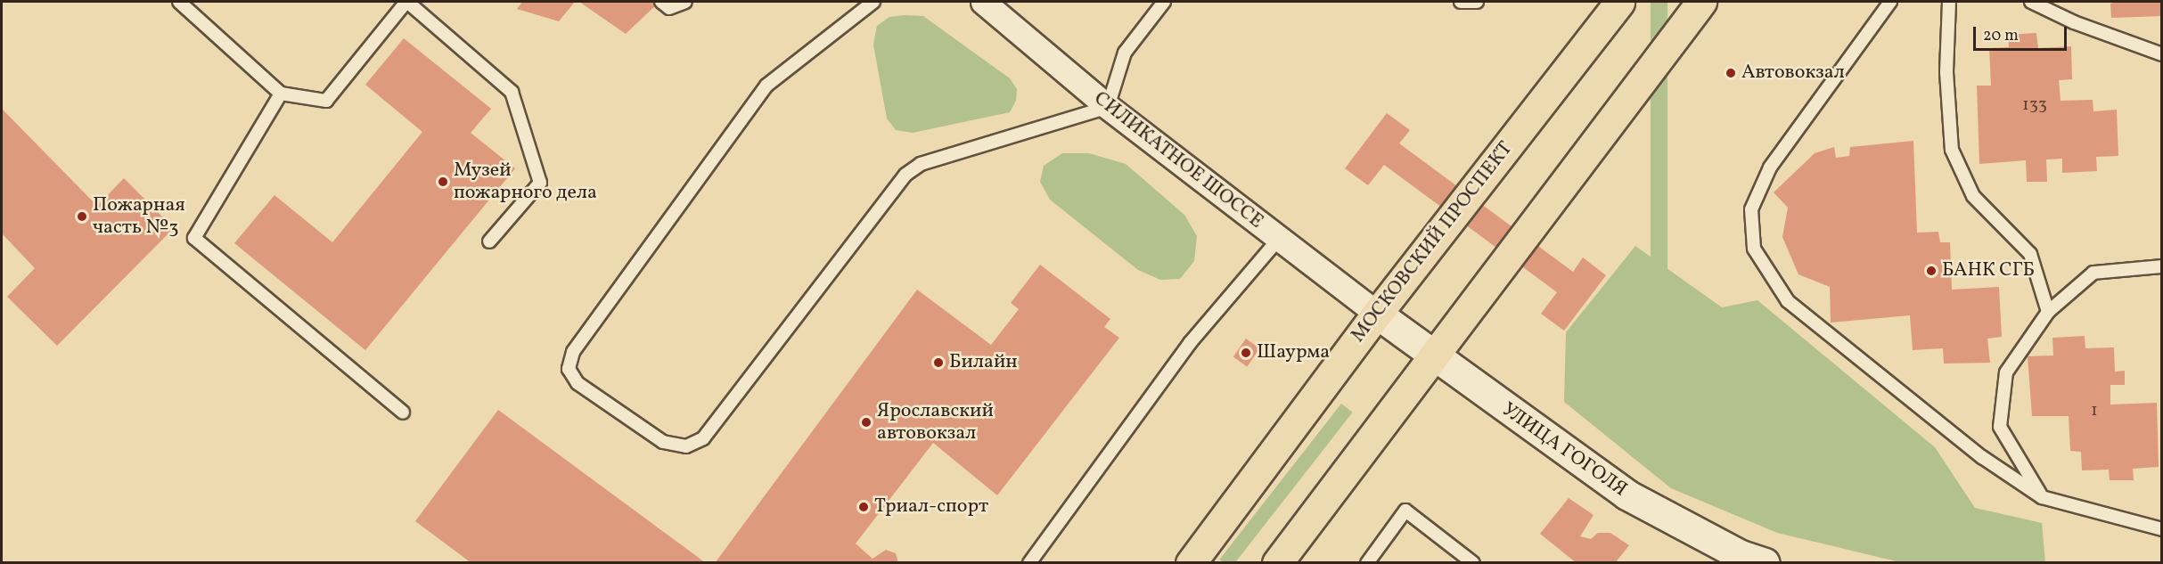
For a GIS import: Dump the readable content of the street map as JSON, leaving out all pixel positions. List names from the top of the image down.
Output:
{
  "streets": {
    "main road": ["МОСКОВСКИЙ ПРОСПЕКТ"],
    "street": ["СИЛИКАТНОЕ ШОССЕ", "УЛИЦА ГОГОЛЯ"]
  },
  "crossings": [
    ["СИЛИКАТНОЕ ШОССЕ", "МОСКОВСКИЙ ПРОСПЕКТ"],
    ["СИЛИКАТНОЕ ШОССЕ", "УЛИЦА ГОГОЛЯ"],
    ["МОСКОВСКИЙ ПРОСПЕКТ", "УЛИЦА ГОГОЛЯ"]
  ],
  "places": [
    "Автовокзал",
    "Музей пожарного дела",
    "Пожарная часть №3",
    "БАНК СГБ",
    "Шаурма",
    "Билайн",
    "Ярославский автовокзал",
    "Триал-спорт"
  ],
  "house_numbers": ["133", "1"],
  "scale_bar": "20 m"
}
